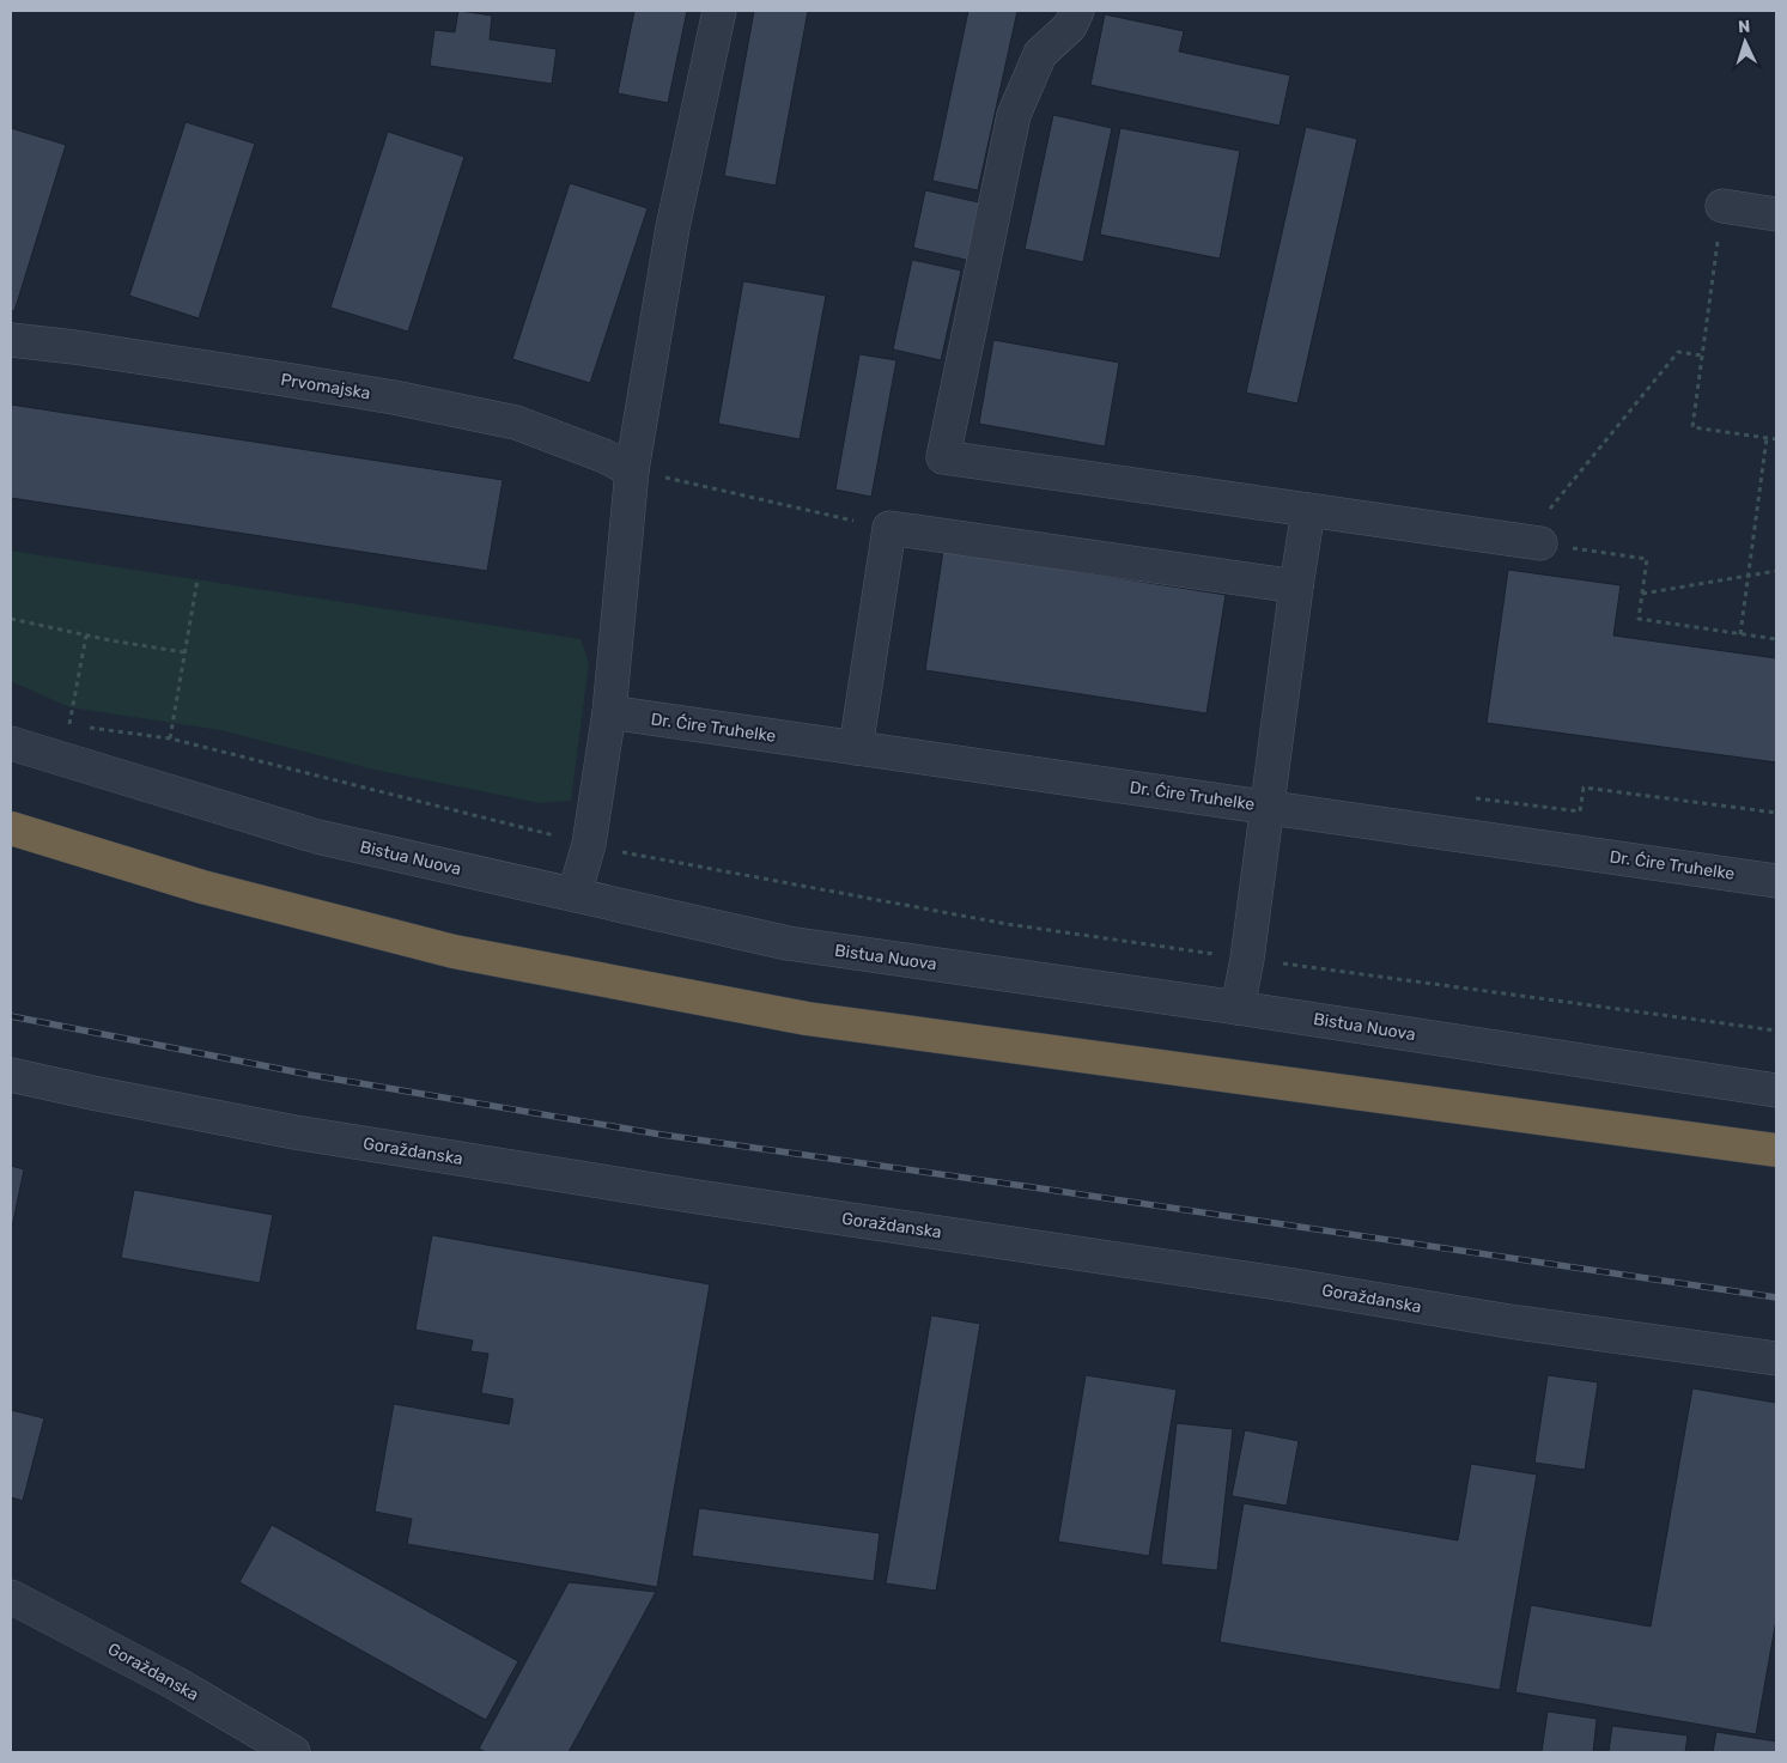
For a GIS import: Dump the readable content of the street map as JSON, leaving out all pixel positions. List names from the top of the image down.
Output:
{
  "streets": {
    "street": [
      "Prvomajska",
      "Dr. Ćire Truhelke",
      "Bistua Nuova",
      "Goraždanska"
    ]
  },
  "north": "top"
}
